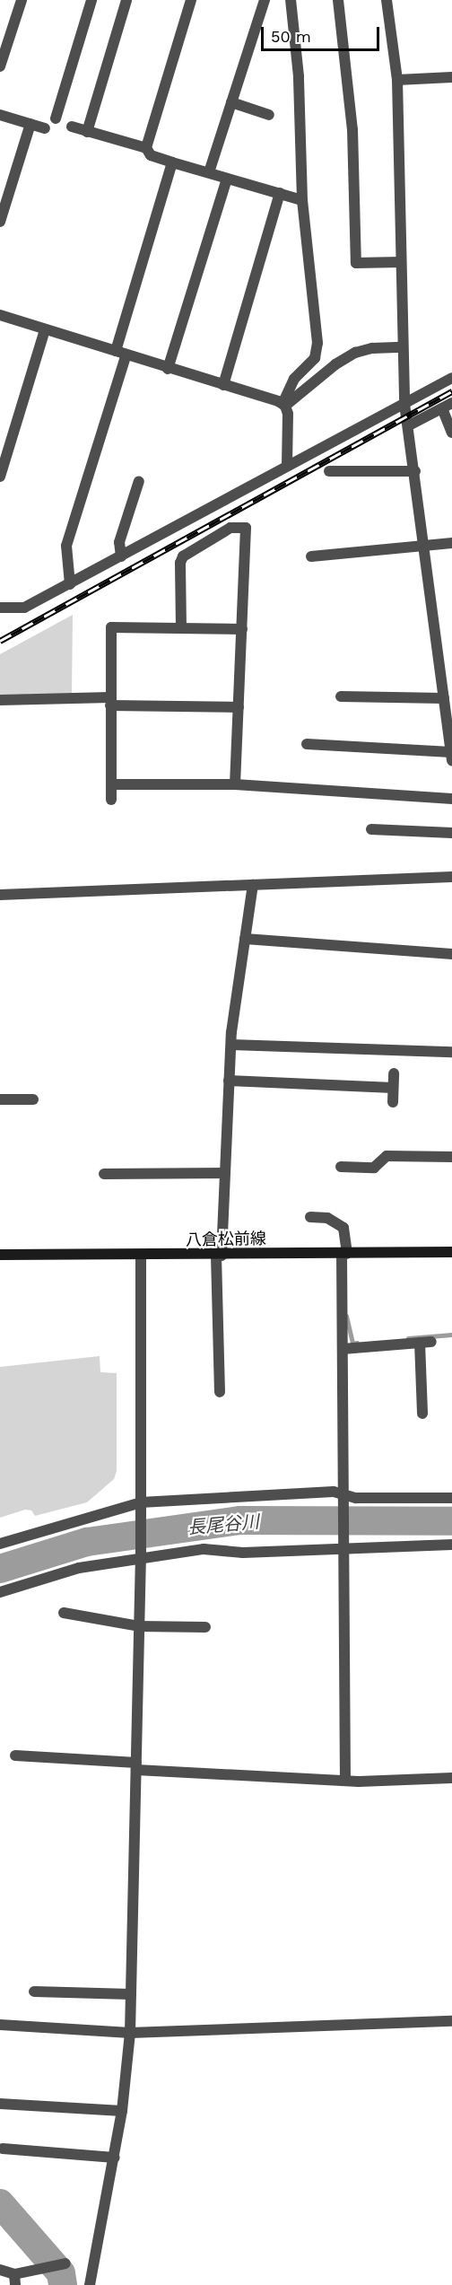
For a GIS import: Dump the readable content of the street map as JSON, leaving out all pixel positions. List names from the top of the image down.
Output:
{
  "streets": {
    "main road": ["八倉松前線"]
  },
  "water": ["長尾谷川"],
  "scale_bar": "50 m"
}
